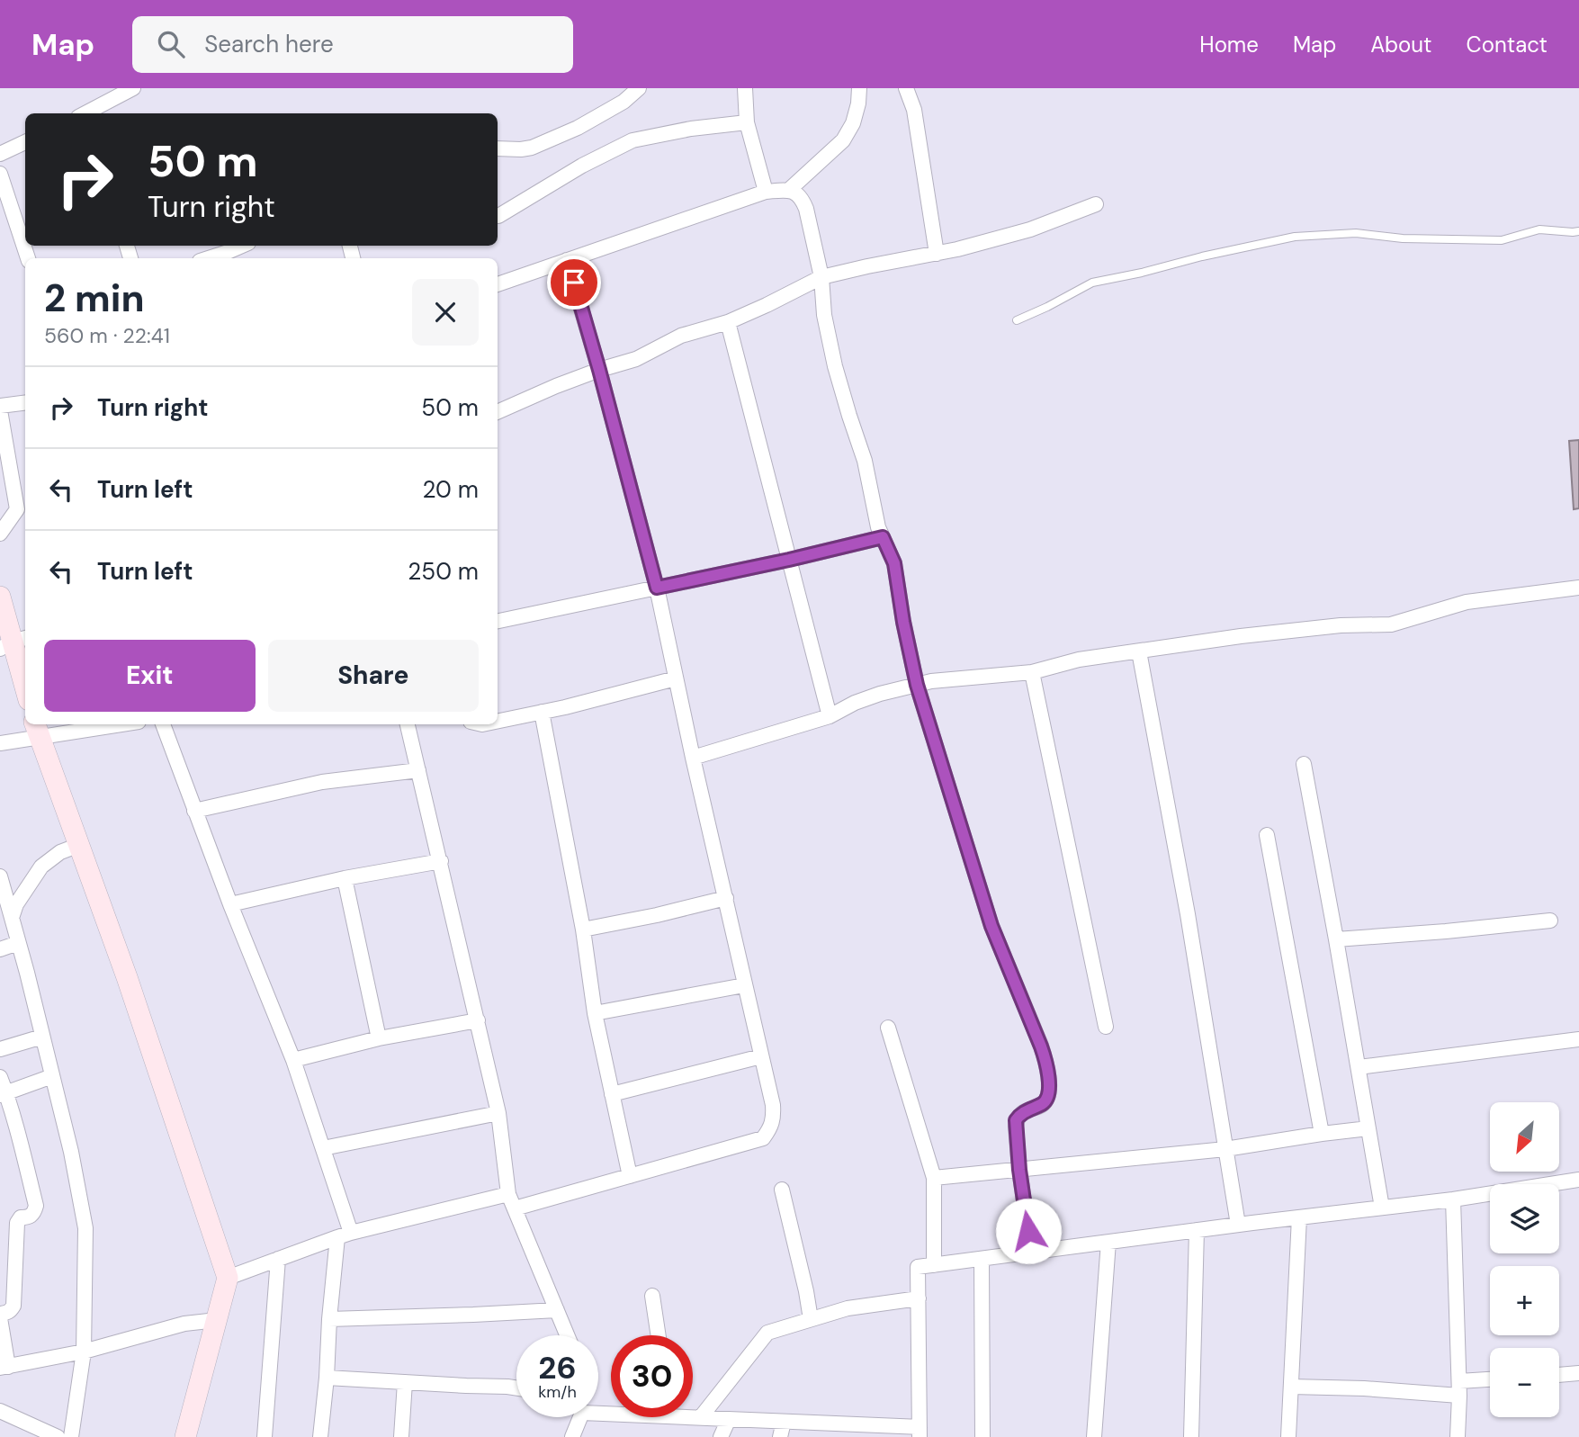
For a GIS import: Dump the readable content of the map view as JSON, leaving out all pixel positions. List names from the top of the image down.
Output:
{
  "north": "bottom left",
  "page": {
    "header": "Map",
    "search": "Search here",
    "nav": [
      "Home",
      "Map",
      "About",
      "Contact"
    ],
    "turn": ["50 m", "Turn right"],
    "heading": ["2 min", "560 m · 22:41"],
    "list": [
      {
        "name": "Turn right",
        "value": "50 m"
      },
      {
        "name": "Turn left",
        "value": "20 m"
      },
      {
        "name": "Turn left",
        "value": "250 m"
      }
    ],
    "buttons": ["Exit", "Share"],
    "map_buttons": ["+", "−"],
    "speed": "26 km/h",
    "limit": "30"
  }
}
